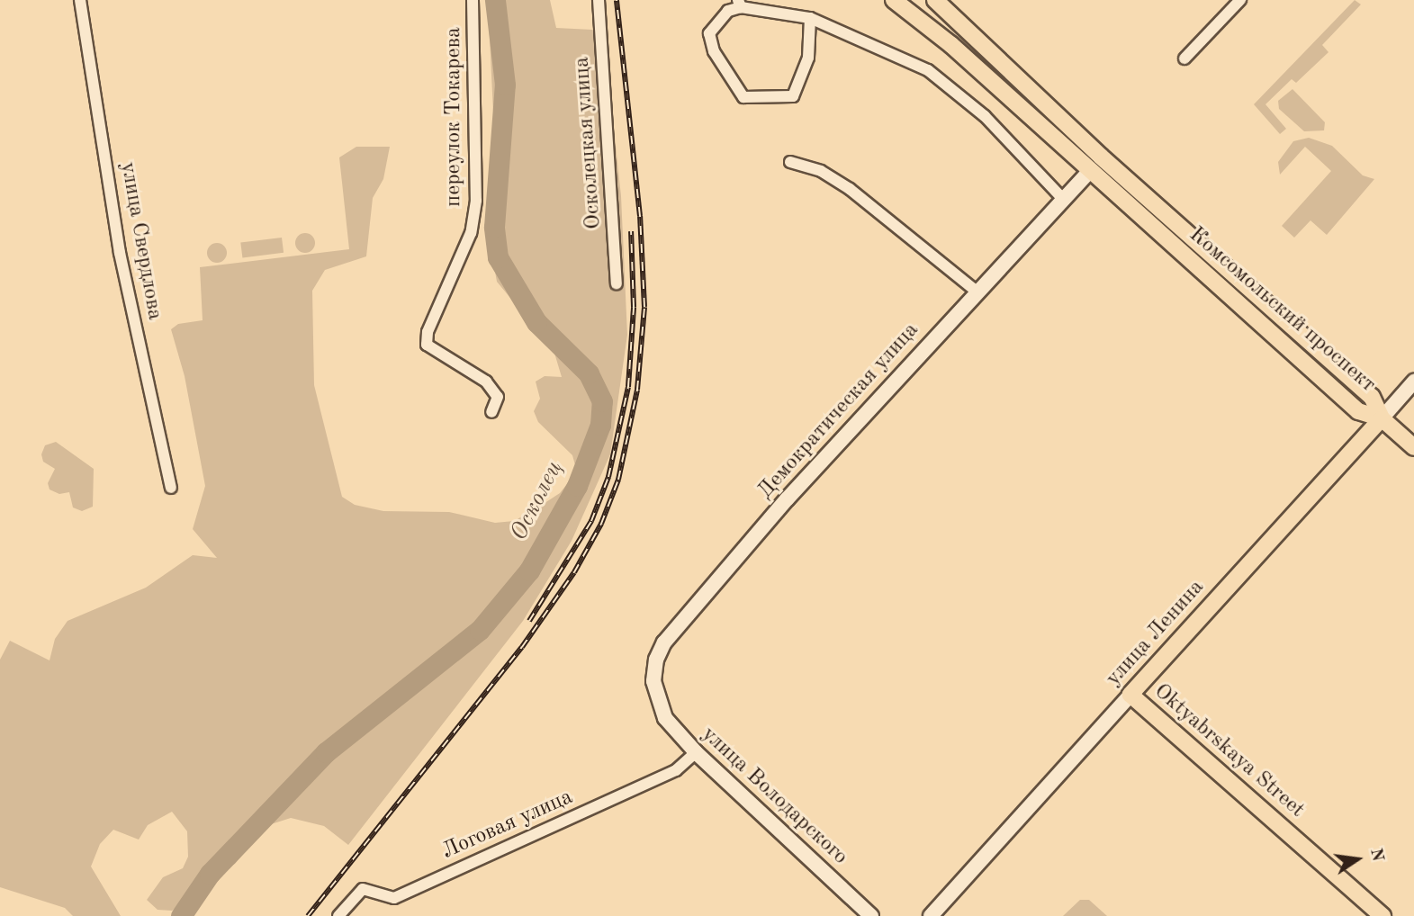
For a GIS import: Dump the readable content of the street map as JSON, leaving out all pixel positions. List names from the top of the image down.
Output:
{
  "streets": {
    "main road": ["Комсомольский проспект", "улица Ленина", "Oktyabrskaya Street"],
    "street": [
      "переулок Токарева",
      "Осколецкая улица",
      "улица Свердлова",
      "Демократическая улица",
      "улица Володарского",
      "Логовая улица"
    ]
  },
  "crossings": [
    ["Комсомольский проспект", "Демократическая улица"],
    ["Комсомольский проспект", "улица Ленина"],
    ["Демократическая улица", "улица Володарского"],
    ["улица Ленина", "Oktyabrskaya Street"],
    ["улица Володарского", "Логовая улица"]
  ],
  "water": ["Осколец"],
  "north": "right"
}
